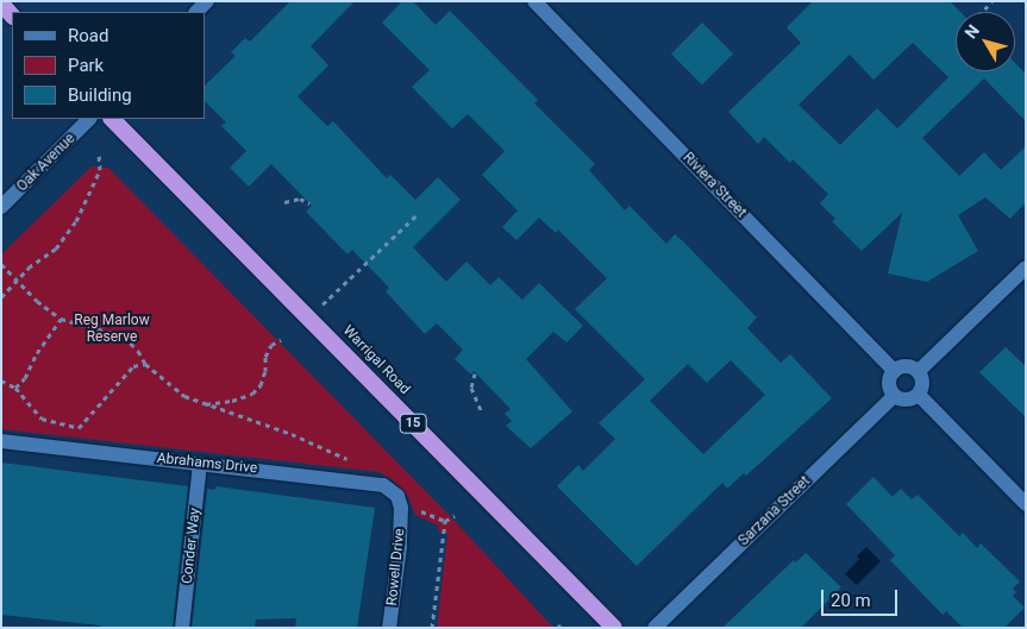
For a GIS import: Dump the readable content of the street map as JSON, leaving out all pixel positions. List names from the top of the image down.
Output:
{
  "streets": {
    "highway": ["Warrigal Road", "15"],
    "street": [
      "Oak Avenue",
      "Riviera Street",
      "Abrahams Drive",
      "Sarzana Street",
      "Conder Way",
      "Rowell Drive"
    ]
  },
  "crossings": [
    ["Riviera Street", "Sarzana Street"],
    ["Abrahams Drive", "Conder Way"],
    ["Abrahams Drive", "Rowell Drive"]
  ],
  "parks": ["Reg Marlow Reserve"],
  "legend": ["Road", "Park", "Building"],
  "scale_bar": "20 m",
  "north": "top left"
}
